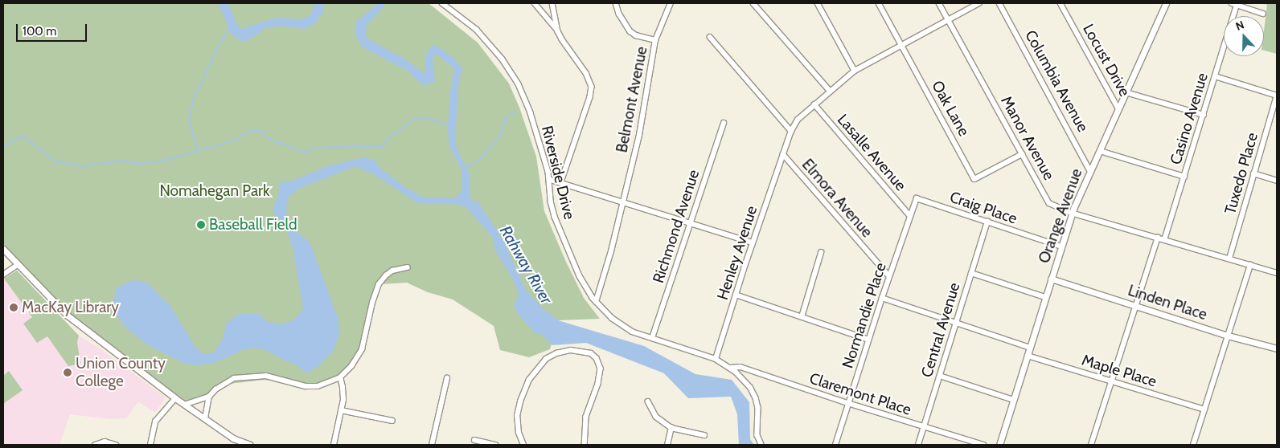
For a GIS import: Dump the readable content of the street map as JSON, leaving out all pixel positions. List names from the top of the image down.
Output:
{
  "streets": {
    "street": [
      "Locust Drive",
      "Columbia Avenue",
      "Belmont Avenue",
      "Oak Lane",
      "Casino Avenue",
      "Manor Avenue",
      "Lasalle Avenue",
      "Riverside Drive",
      "Tuxedo Place",
      "Elmora Avenue",
      "Craig Place",
      "Orange Avenue",
      "Richmond Avenue",
      "Henley Avenue",
      "Linden Place",
      "Normandie Place",
      "Central Avenue",
      "Maple Place",
      "Claremont Place"
    ]
  },
  "crossings": [
    ["Locust Drive", "Orange Avenue"],
    ["Columbia Avenue", "Orange Avenue"],
    ["Belmont Avenue", "Riverside Drive"],
    ["Oak Lane", "Manor Avenue"],
    ["Oak Lane", "Henley Avenue"],
    ["Casino Avenue", "Manor Avenue"],
    ["Manor Avenue", "Tuxedo Place"],
    ["Manor Avenue", "Orange Avenue"],
    ["Manor Avenue", "Henley Avenue"],
    ["Lasalle Avenue", "Craig Place"],
    ["Lasalle Avenue", "Henley Avenue"],
    ["Lasalle Avenue", "Normandie Place"],
    ["Riverside Drive", "Richmond Avenue"],
    ["Riverside Drive", "Henley Avenue"],
    ["Riverside Drive", "Claremont Place"],
    ["Elmora Avenue", "Henley Avenue"],
    ["Elmora Avenue", "Normandie Place"],
    ["Craig Place", "Orange Avenue"],
    ["Craig Place", "Normandie Place"],
    ["Craig Place", "Central Avenue"],
    ["Orange Avenue", "Linden Place"],
    ["Orange Avenue", "Maple Place"],
    ["Normandie Place", "Claremont Place"],
    ["Central Avenue", "Claremont Place"]
  ],
  "water": ["Rahway River"],
  "parks": ["Nomahegan Park"],
  "places": ["Baseball Field", "MacKay Library", "Union County College"],
  "scale_bar": "100 m",
  "north": "top"
}
